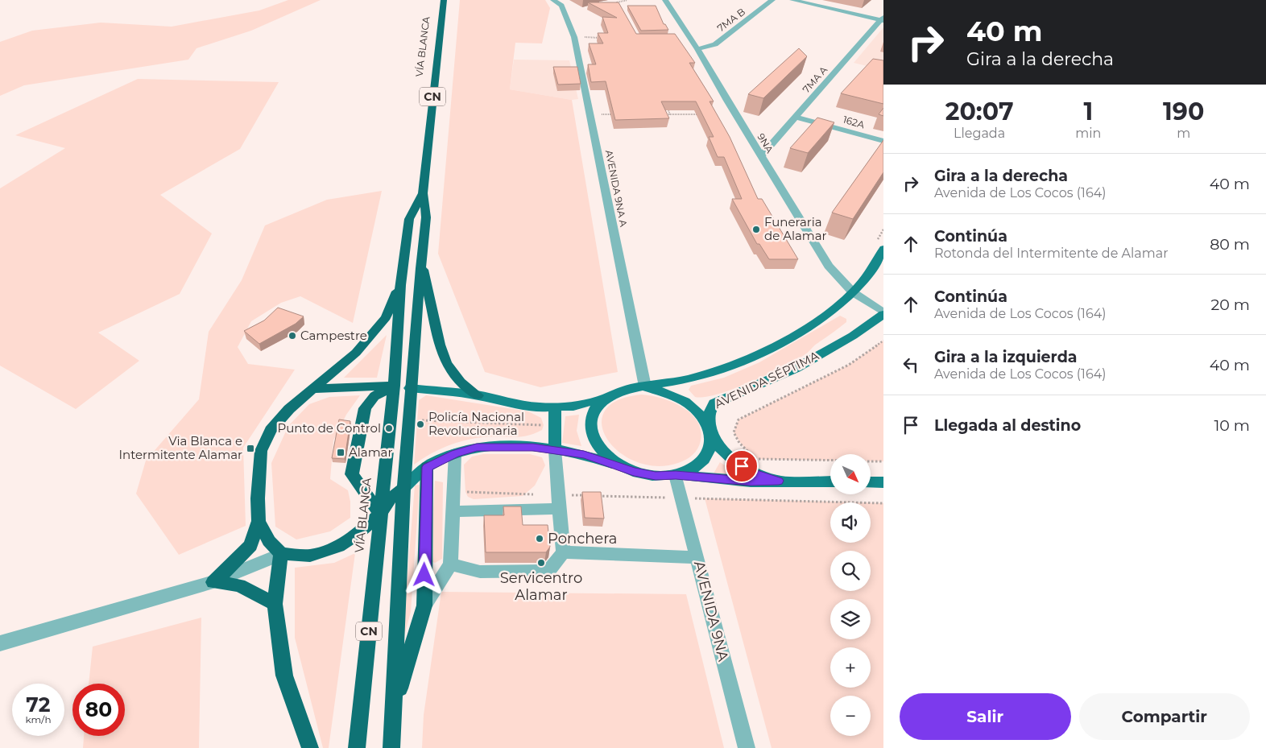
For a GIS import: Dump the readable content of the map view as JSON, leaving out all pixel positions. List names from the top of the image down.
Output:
{
  "streets": {
    "highway": ["VÍA BLANCA", "CN"],
    "main road": ["AVENIDA SÉPTIMA"],
    "street": [
      "7MA B",
      "7MA A",
      "162A",
      "9NA",
      "AVENIDA 9NA A",
      "AVENIDA 9NA"
    ]
  },
  "crossings": [
    ["7MA B", "9NA"],
    ["7MA A", "162A"],
    ["7MA A", "9NA"],
    ["9NA", "AVENIDA SÉPTIMA"],
    ["AVENIDA 9NA A", "AVENIDA SÉPTIMA"],
    ["AVENIDA 9NA A", "AVENIDA 9NA"],
    ["AVENIDA SÉPTIMA", "AVENIDA 9NA"]
  ],
  "places": {
    "other": [
      "Funeraria de Alamar",
      "Campestre",
      "Policía Nacional Revolucionaria",
      "Punto de Control",
      "Ponchera",
      "Servicentro Alamar"
    ],
    "transit": ["Via Blanca e Intermitente Alamar", "Alamar"]
  },
  "north": "bottom right",
  "page": {
    "turn": ["40 m", "Gira a la derecha"],
    "eta": [
      "20:07",
      "Llegada",
      "1",
      "min",
      "190",
      "m"
    ],
    "list": [
      {
        "name": "Gira a la derecha",
        "note": "Avenida de Los Cocos (164)",
        "value": "40 m"
      },
      {
        "name": "Continúa",
        "note": "Rotonda del Intermitente de Alamar",
        "value": "80 m"
      },
      {
        "name": "Continúa",
        "note": "Avenida de Los Cocos (164)",
        "value": "20 m"
      },
      {
        "name": "Gira a la izquierda",
        "note": "Avenida de Los Cocos (164)",
        "value": "40 m"
      },
      {
        "name": "Llegada al destino",
        "value": "10 m"
      }
    ],
    "map_buttons": ["+", "−"],
    "speed": "72 km/h",
    "limit": "80",
    "buttons": ["Salir", "Compartir"]
  }
}
